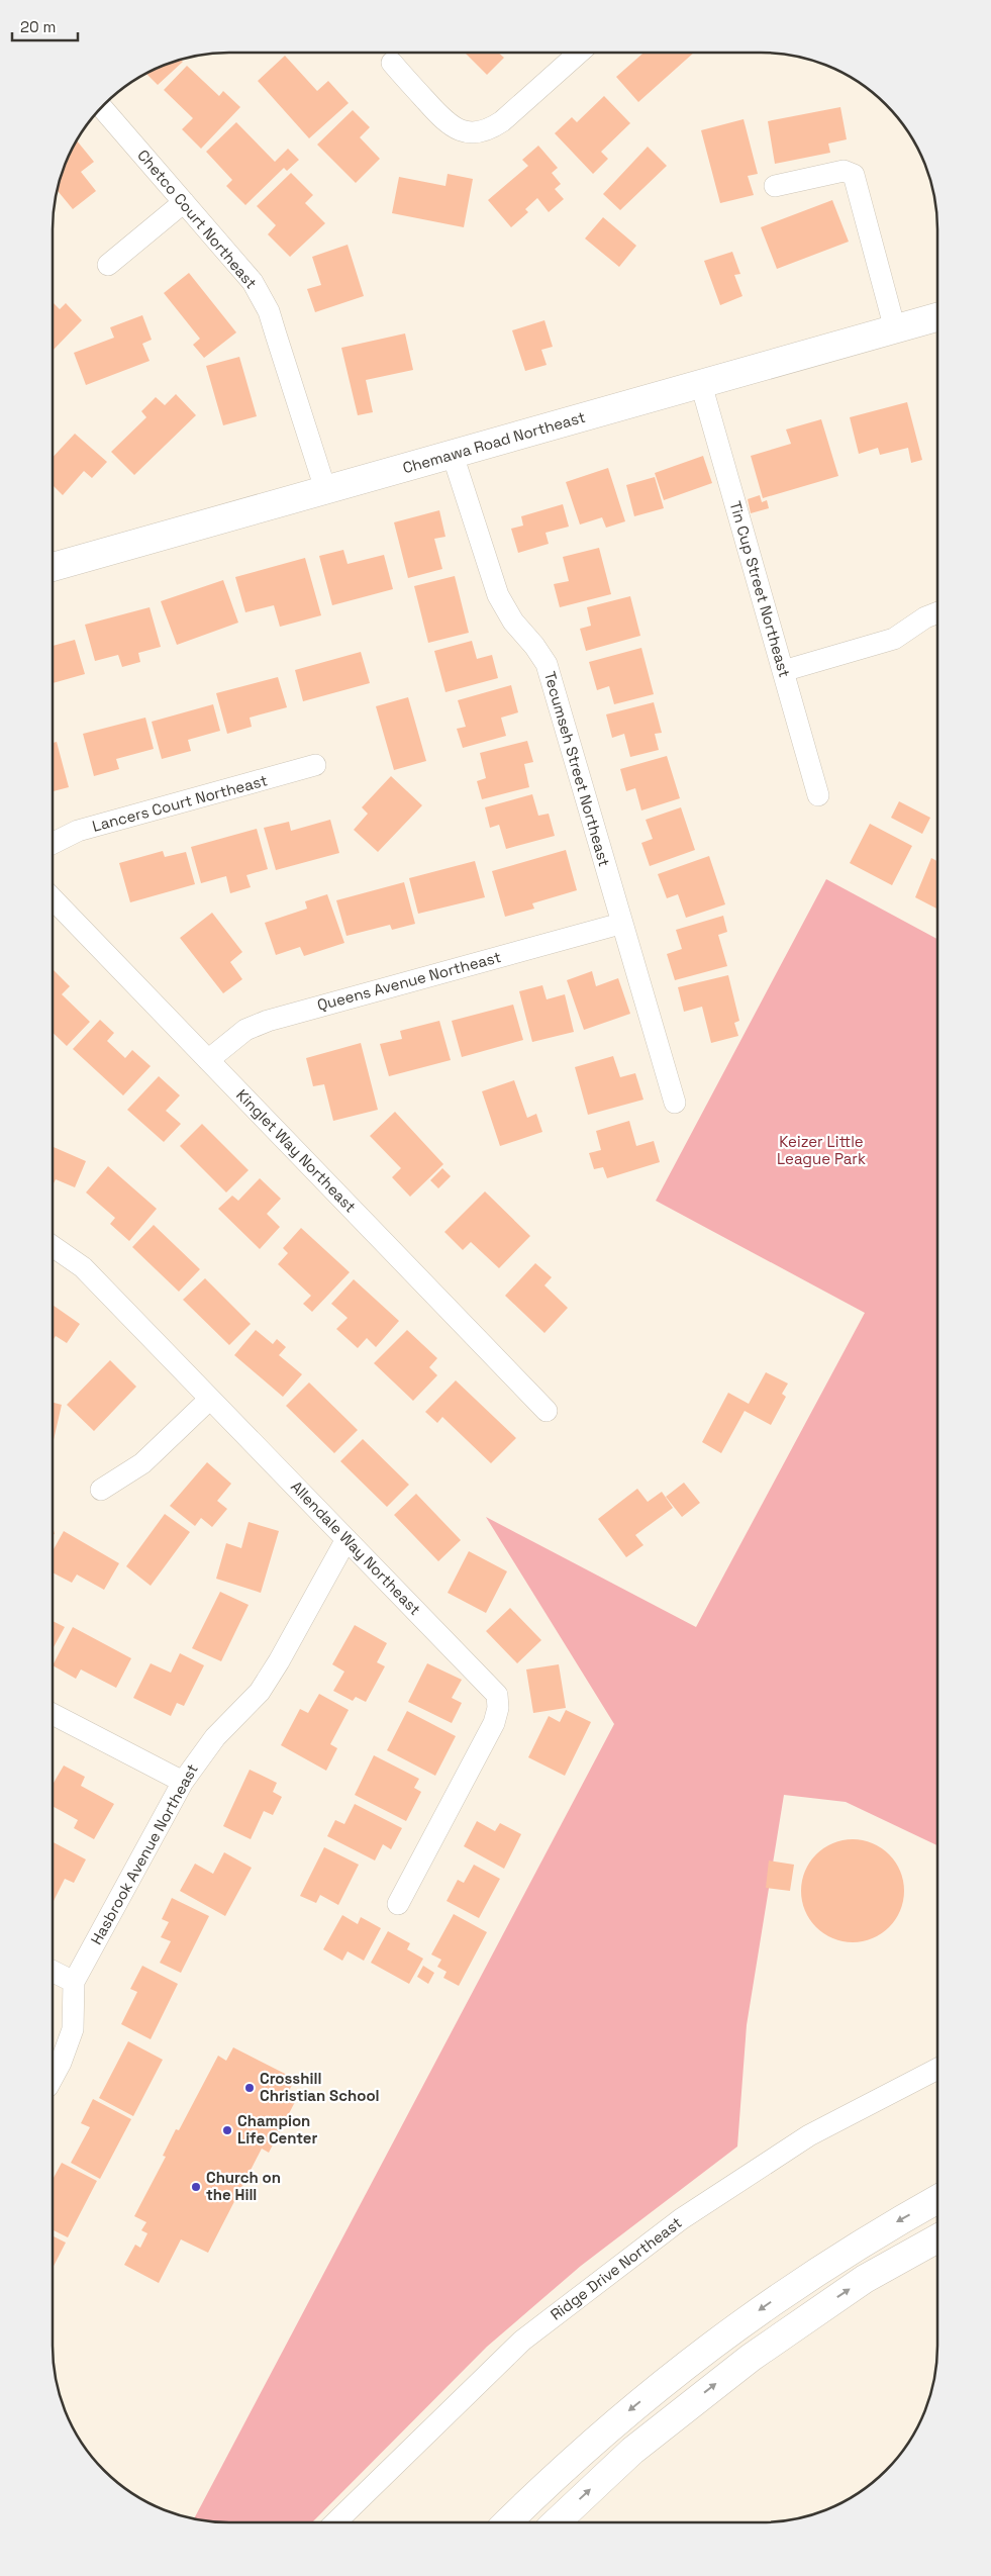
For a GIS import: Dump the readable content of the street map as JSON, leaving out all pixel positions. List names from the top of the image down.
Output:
{
  "streets": {
    "main road": ["Chemawa Road Northeast"],
    "street": [
      "Chetco Court Northeast",
      "Tin Cup Street Northeast",
      "Tecumseh Street Northeast",
      "Lancers Court Northeast",
      "Queens Avenue Northeast",
      "Kinglet Way Northeast",
      "Allendale Way Northeast",
      "Hasbrook Avenue Northeast",
      "Ridge Drive Northeast"
    ]
  },
  "crossings": [
    ["Chetco Court Northeast", "Chemawa Road Northeast"],
    ["Chemawa Road Northeast", "Tin Cup Street Northeast"],
    ["Chemawa Road Northeast", "Tecumseh Street Northeast"],
    ["Tecumseh Street Northeast", "Queens Avenue Northeast"],
    ["Queens Avenue Northeast", "Kinglet Way Northeast"],
    ["Allendale Way Northeast", "Hasbrook Avenue Northeast"]
  ],
  "parks": ["Keizer Little League Park"],
  "places": ["Crosshill Christian School", "Champion Life Center", "Church on the Hill"],
  "scale_bar": "20 m"
}
